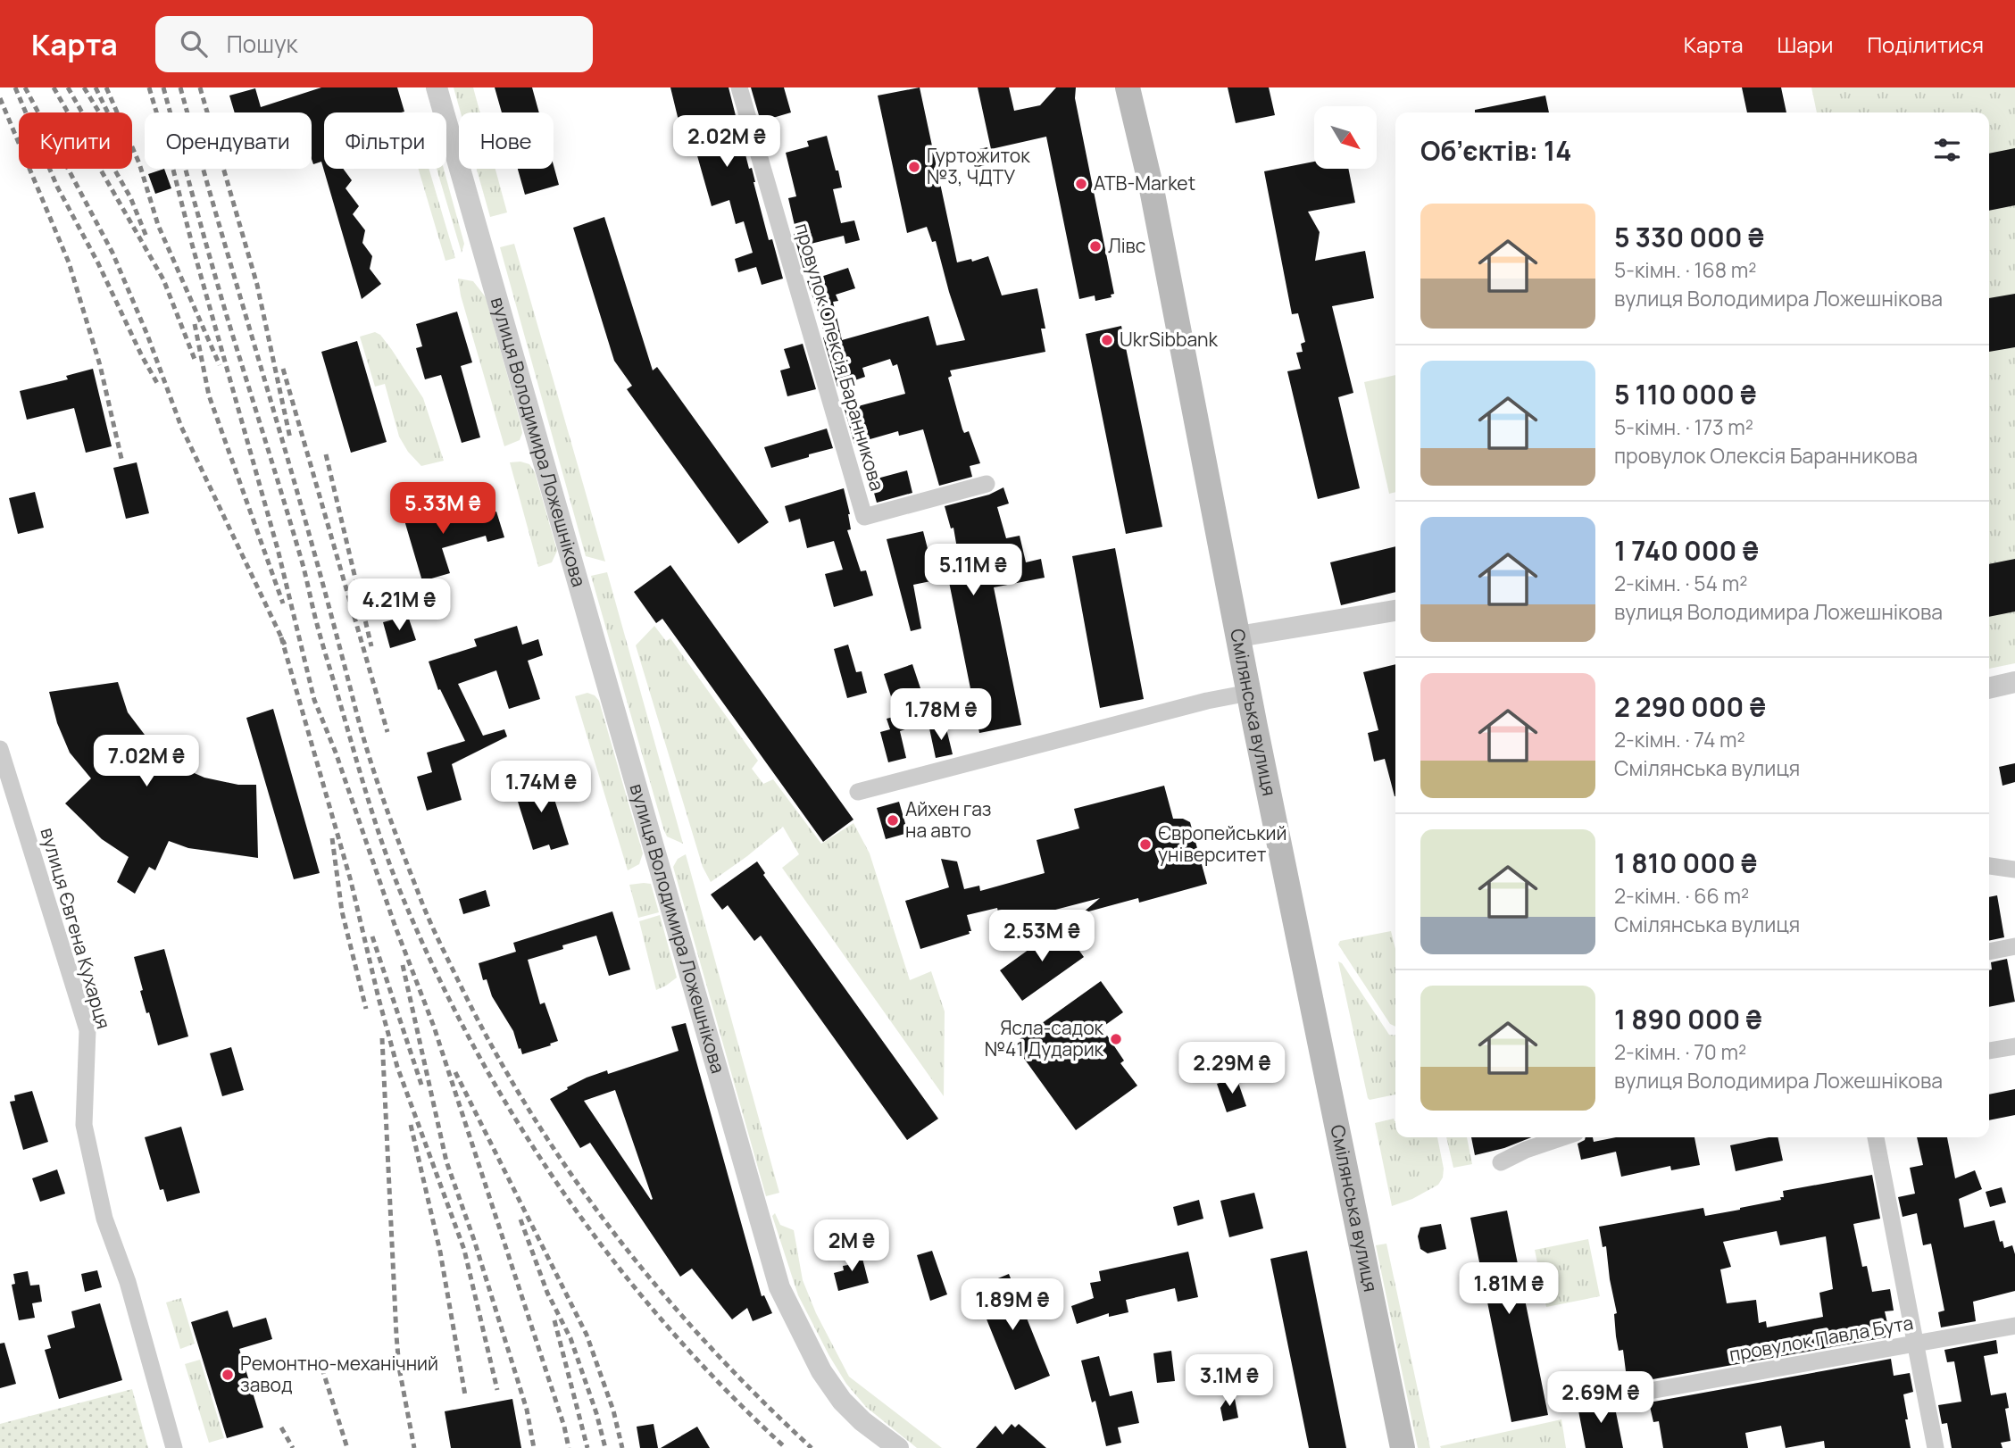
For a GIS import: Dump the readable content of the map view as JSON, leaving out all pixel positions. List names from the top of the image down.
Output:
{
  "streets": {
    "main road": ["Смілянська вулиця"],
    "street": [
      "провулок Олексія Баранникова",
      "вулиця Володимира Ложешнікова",
      "вулиця Євгена Кухарця",
      "провулок Павла Бута"
    ]
  },
  "places": [
    "Гуртожиток №3, ЧДТУ",
    "ATB-Market",
    "Лівс",
    "UkrSibbank",
    "Айхен газ на авто",
    "Європейський університет",
    "Ясла-садок №41 Дударик",
    "Ремонтно-механічний завод"
  ],
  "north": "bottom right",
  "page": {
    "header": "Карта",
    "search": "Пошук",
    "nav": ["Карта", "Шари", "Поділитися"],
    "chip": [
      "Купити",
      "Орендувати",
      "Фільтри",
      "Нове"
    ],
    "heading": "Об’єктів: 14",
    "price": [
      "2.02M ₴",
      "5.33M ₴",
      "5.11M ₴",
      "4.21M ₴",
      "1.78M ₴",
      "7.02M ₴",
      "1.74M ₴",
      "2.53M ₴",
      "2.29M ₴",
      "2M ₴",
      "1.81M ₴",
      "1.89M ₴",
      "3.1M ₴",
      "2.69M ₴"
    ],
    "list": [
      {
        "name": "5 330 000 ₴",
        "note": "5-кімн. · 168 m² · вулиця Володимира Ложешнікова"
      },
      {
        "name": "5 110 000 ₴",
        "note": "5-кімн. · 173 m² · провулок Олексія Баранникова"
      },
      {
        "name": "1 740 000 ₴",
        "note": "2-кімн. · 54 m² · вулиця Володимира Ложешнікова"
      },
      {
        "name": "2 290 000 ₴",
        "note": "2-кімн. · 74 m² · Смілянська вулиця"
      },
      {
        "name": "1 810 000 ₴",
        "note": "2-кімн. · 66 m² · Смілянська вулиця"
      },
      {
        "name": "1 890 000 ₴",
        "note": "2-кімн. · 70 m² · вулиця Володимира Ложешнікова"
      }
    ]
  }
}
